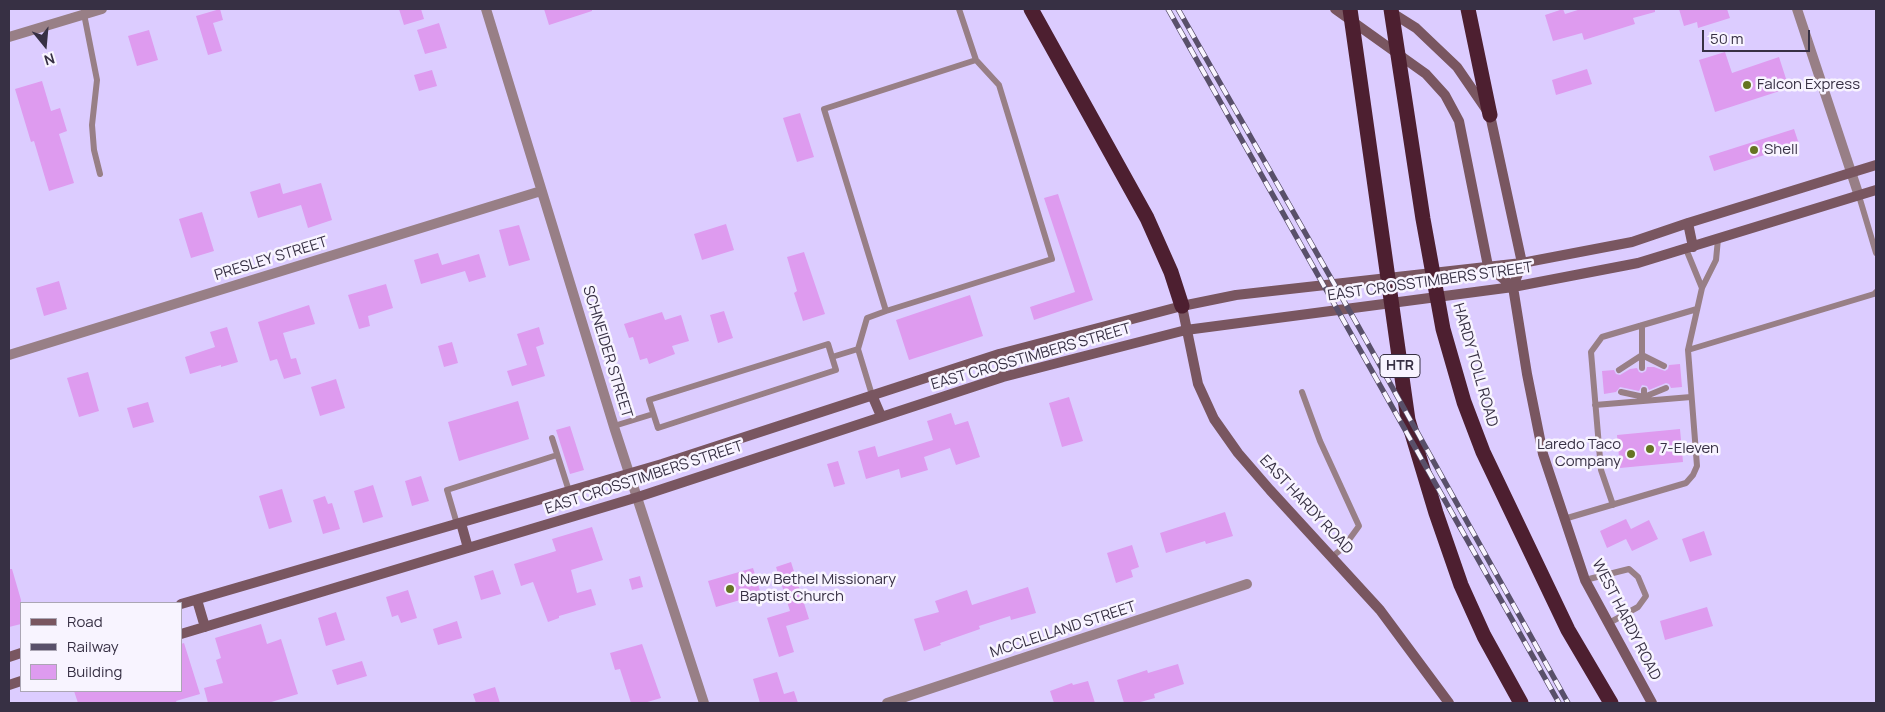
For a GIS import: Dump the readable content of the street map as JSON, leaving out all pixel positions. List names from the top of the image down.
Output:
{
  "streets": {
    "highway": ["HARDY TOLL ROAD", "HTR"],
    "main road": ["EAST CROSSTIMBERS STREET", "EAST HARDY ROAD", "WEST HARDY ROAD"],
    "street": ["PRESLEY STREET", "SCHNEIDER STREET", "MCCLELLAND STREET"]
  },
  "crossings": [
    ["PRESLEY STREET", "SCHNEIDER STREET"],
    ["EAST CROSSTIMBERS STREET", "SCHNEIDER STREET"],
    ["EAST CROSSTIMBERS STREET", "EAST HARDY ROAD"],
    ["EAST CROSSTIMBERS STREET", "WEST HARDY ROAD"]
  ],
  "places": [
    "Falcon Express",
    "Shell",
    "7-Eleven",
    "Laredo Taco Company",
    "New Bethel Missionary Baptist Church"
  ],
  "legend": ["Road", "Railway", "Building"],
  "scale_bar": "50 m",
  "north": "bottom"
}
